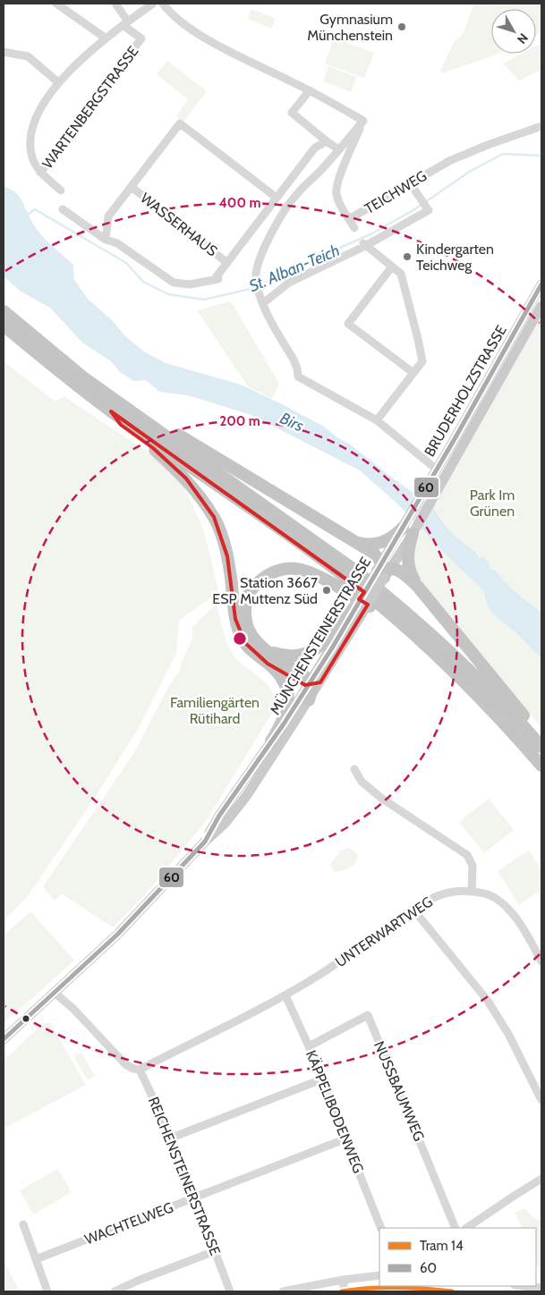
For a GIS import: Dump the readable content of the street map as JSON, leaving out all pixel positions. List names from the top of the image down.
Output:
{
  "streets": {
    "main road": ["BRUDERHOLZSTRASSE", "MÜNCHENSTEINERSTRASSE"],
    "street": [
      "WARTENBERGSTRASSE",
      "TEICHWEG",
      "WASSERHAUS",
      "UNTERWARTWEG",
      "NUSSBAUMWEG",
      "KÄPPELIBODENWEG",
      "REICHENSTEINERSTRASSE",
      "WACHTELWEG"
    ]
  },
  "crossings": [
    ["UNTERWARTWEG", "KÄPPELIBODENWEG"],
    ["UNTERWARTWEG", "REICHENSTEINERSTRASSE"],
    ["NUSSBAUMWEG", "KÄPPELIBODENWEG"],
    ["KÄPPELIBODENWEG", "WACHTELWEG"],
    ["REICHENSTEINERSTRASSE", "WACHTELWEG"]
  ],
  "water": ["St. Alban-Teich", "Birs"],
  "parks": ["Park Im Grünen", "Familiengärten Rütihard"],
  "places": ["Gymnasium Münchenstein", "Kindergarten Teichweg", "Station 3667 ESP Muttenz Süd"],
  "lines": ["transit line 60", "tram line 14"],
  "legend": ["Tram 14", "60"],
  "north": "bottom right",
  "rings": ["400 m", "200 m"]
}
